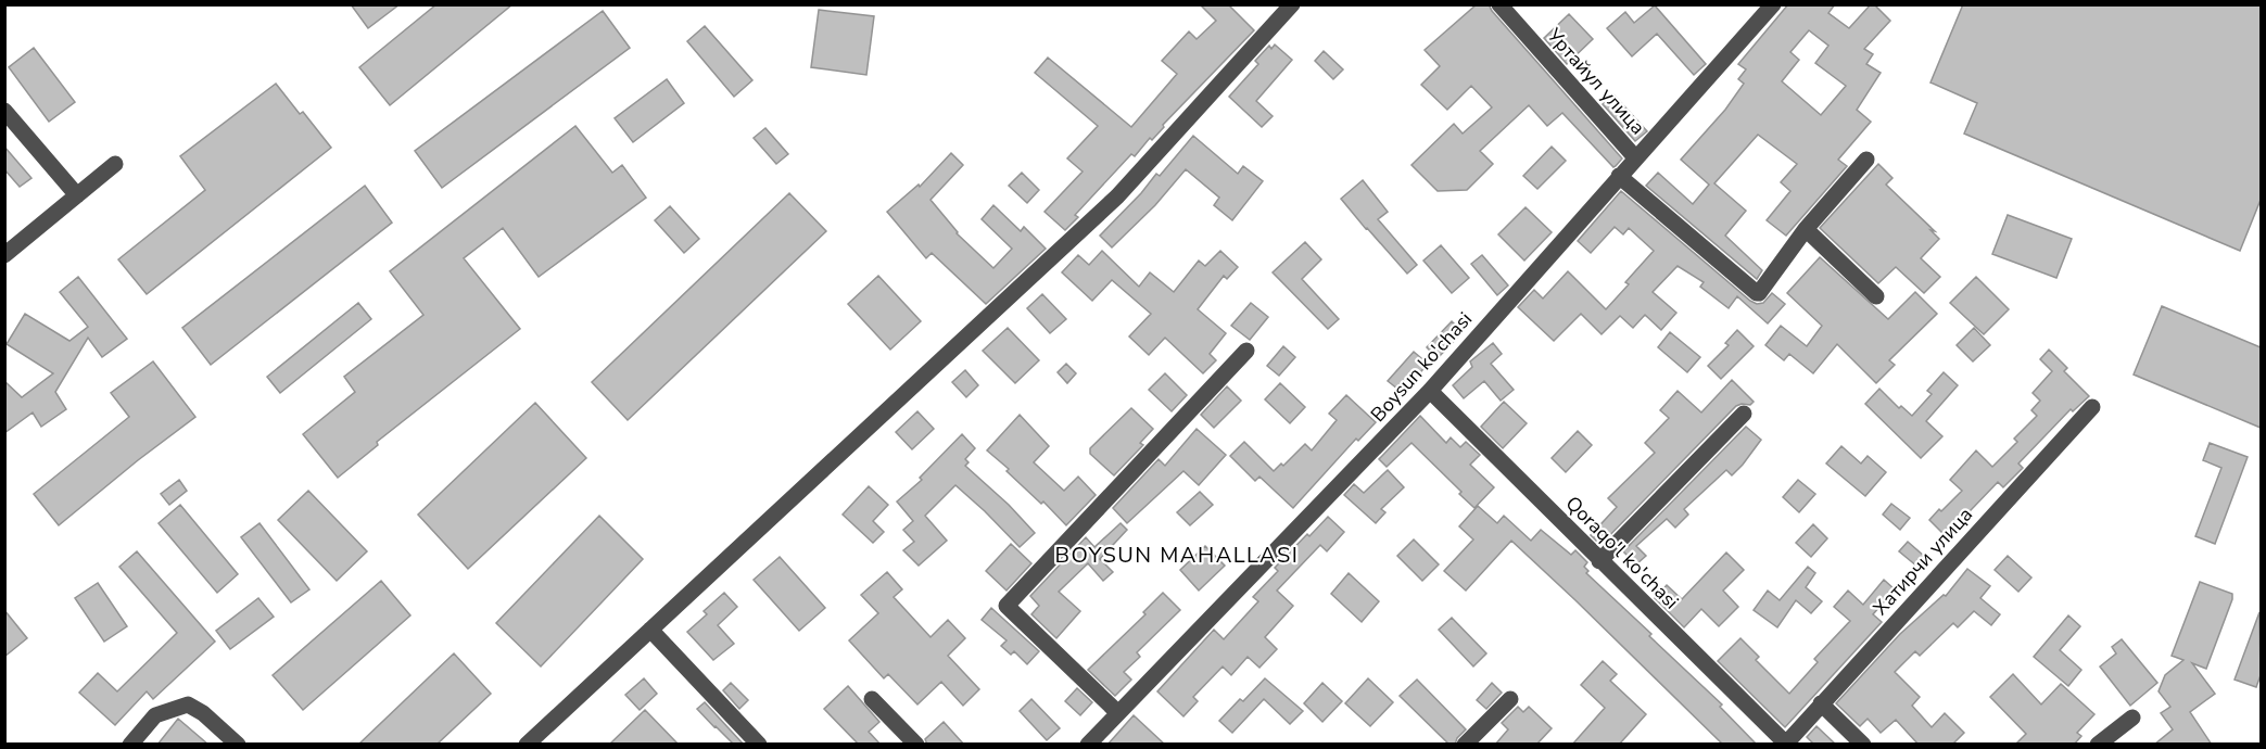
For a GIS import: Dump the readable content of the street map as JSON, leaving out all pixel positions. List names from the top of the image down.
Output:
{
  "streets": {
    "street": [
      "Уртайул улица",
      "Boysun ko'chasi",
      "Qoraqo'l ko'chasi",
      "Хатирчи улица"
    ]
  },
  "crossings": [
    ["Уртайул улица", "Boysun ko'chasi"],
    ["Boysun ko'chasi", "Qoraqo'l ko'chasi"],
    ["Qoraqo'l ko'chasi", "Хатирчи улица"]
  ],
  "districts": ["BOYSUN MAHALLASI"]
}
